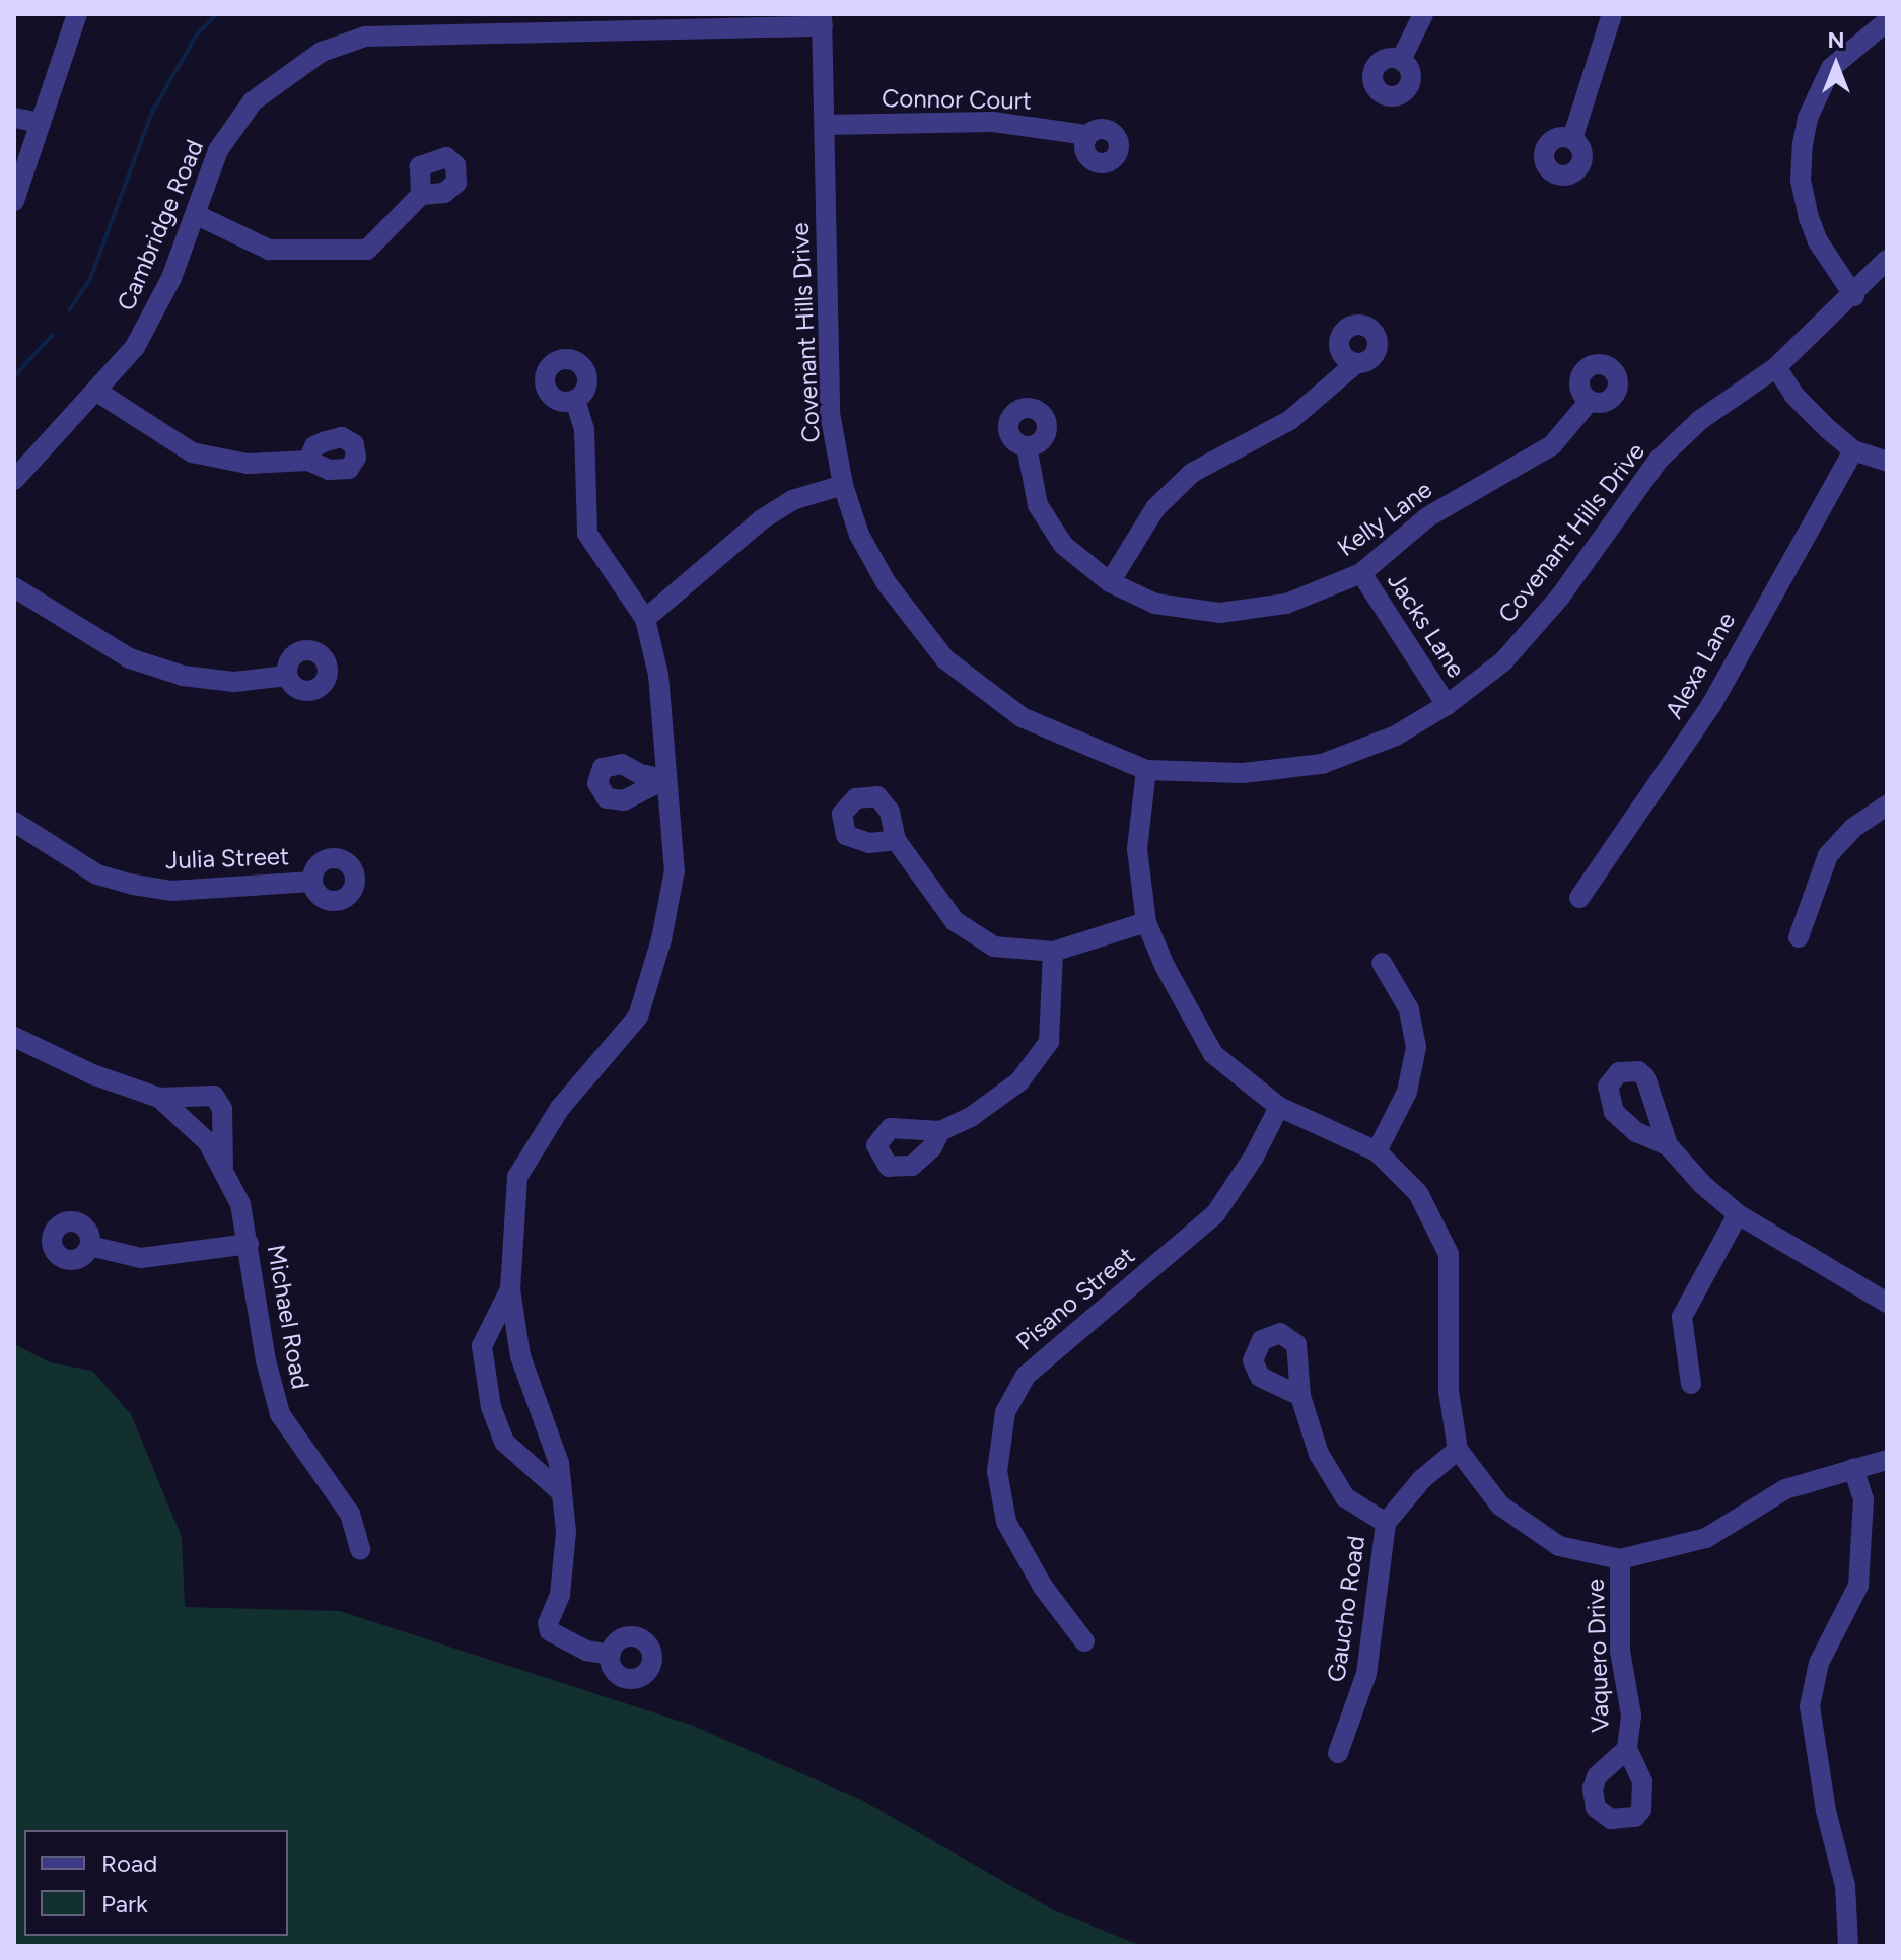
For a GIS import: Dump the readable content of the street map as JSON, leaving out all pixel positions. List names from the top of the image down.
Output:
{
  "streets": {
    "street": [
      "Connor Court",
      "Cambridge Road",
      "Covenant Hills Drive",
      "Kelly Lane",
      "Jacks Lane",
      "Alexa Lane",
      "Julia Street",
      "Pisano Street",
      "Michael Road",
      "Gaucho Road",
      "Vaquero Drive"
    ]
  },
  "crossings": [
    ["Connor Court", "Covenant Hills Drive"],
    ["Cambridge Road", "Covenant Hills Drive"],
    ["Covenant Hills Drive", "Jacks Lane"],
    ["Kelly Lane", "Jacks Lane"]
  ],
  "legend": ["Road", "Park"],
  "north": "top"
}
